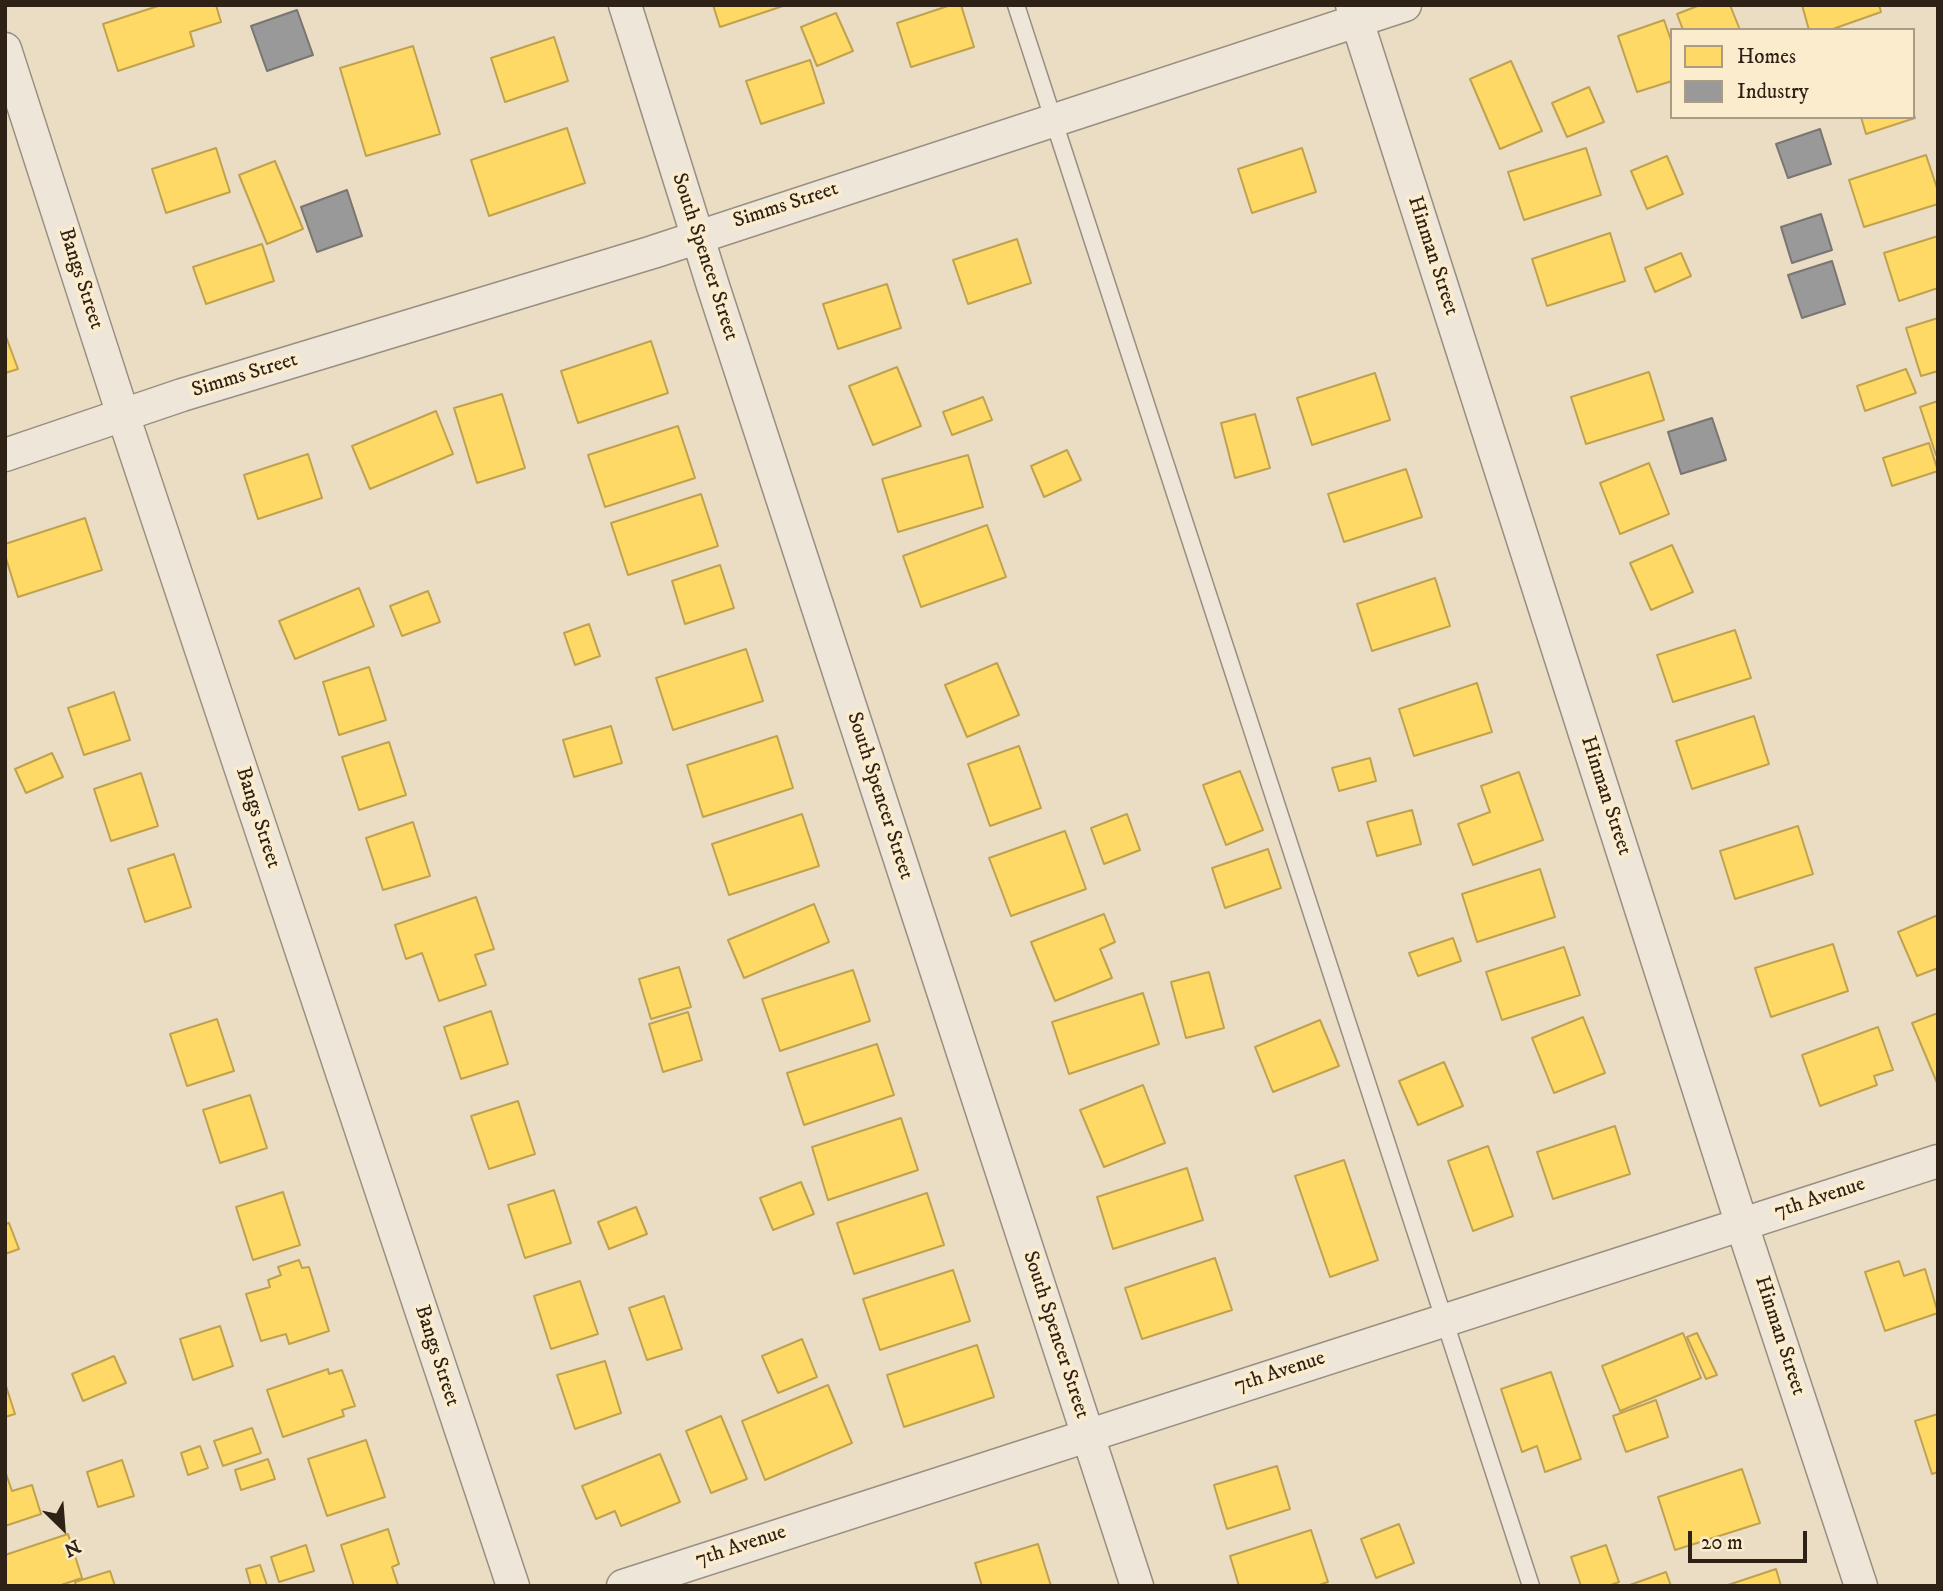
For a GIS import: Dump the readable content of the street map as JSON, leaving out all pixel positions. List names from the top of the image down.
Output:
{
  "streets": {
    "street": [
      "Simms Street",
      "Hinman Street",
      "South Spencer Street",
      "Bangs Street",
      "7th Avenue"
    ]
  },
  "crossings": [
    ["Simms Street", "Hinman Street"],
    ["Simms Street", "South Spencer Street"],
    ["Simms Street", "Bangs Street"],
    ["Hinman Street", "7th Avenue"],
    ["South Spencer Street", "7th Avenue"]
  ],
  "legend": ["Homes", "Industry"],
  "scale_bar": "20 m",
  "north": "bottom right"
}
